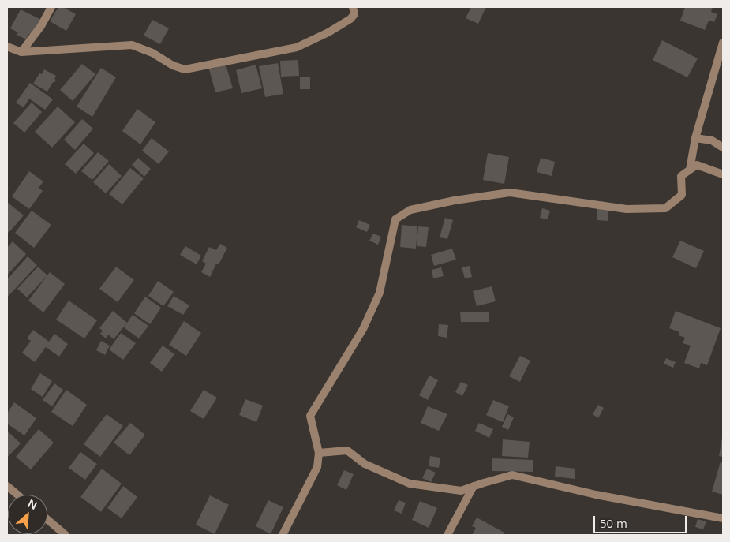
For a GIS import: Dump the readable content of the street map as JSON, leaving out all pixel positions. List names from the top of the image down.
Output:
{
  "scale_bar": "50 m",
  "north": "top right"
}
